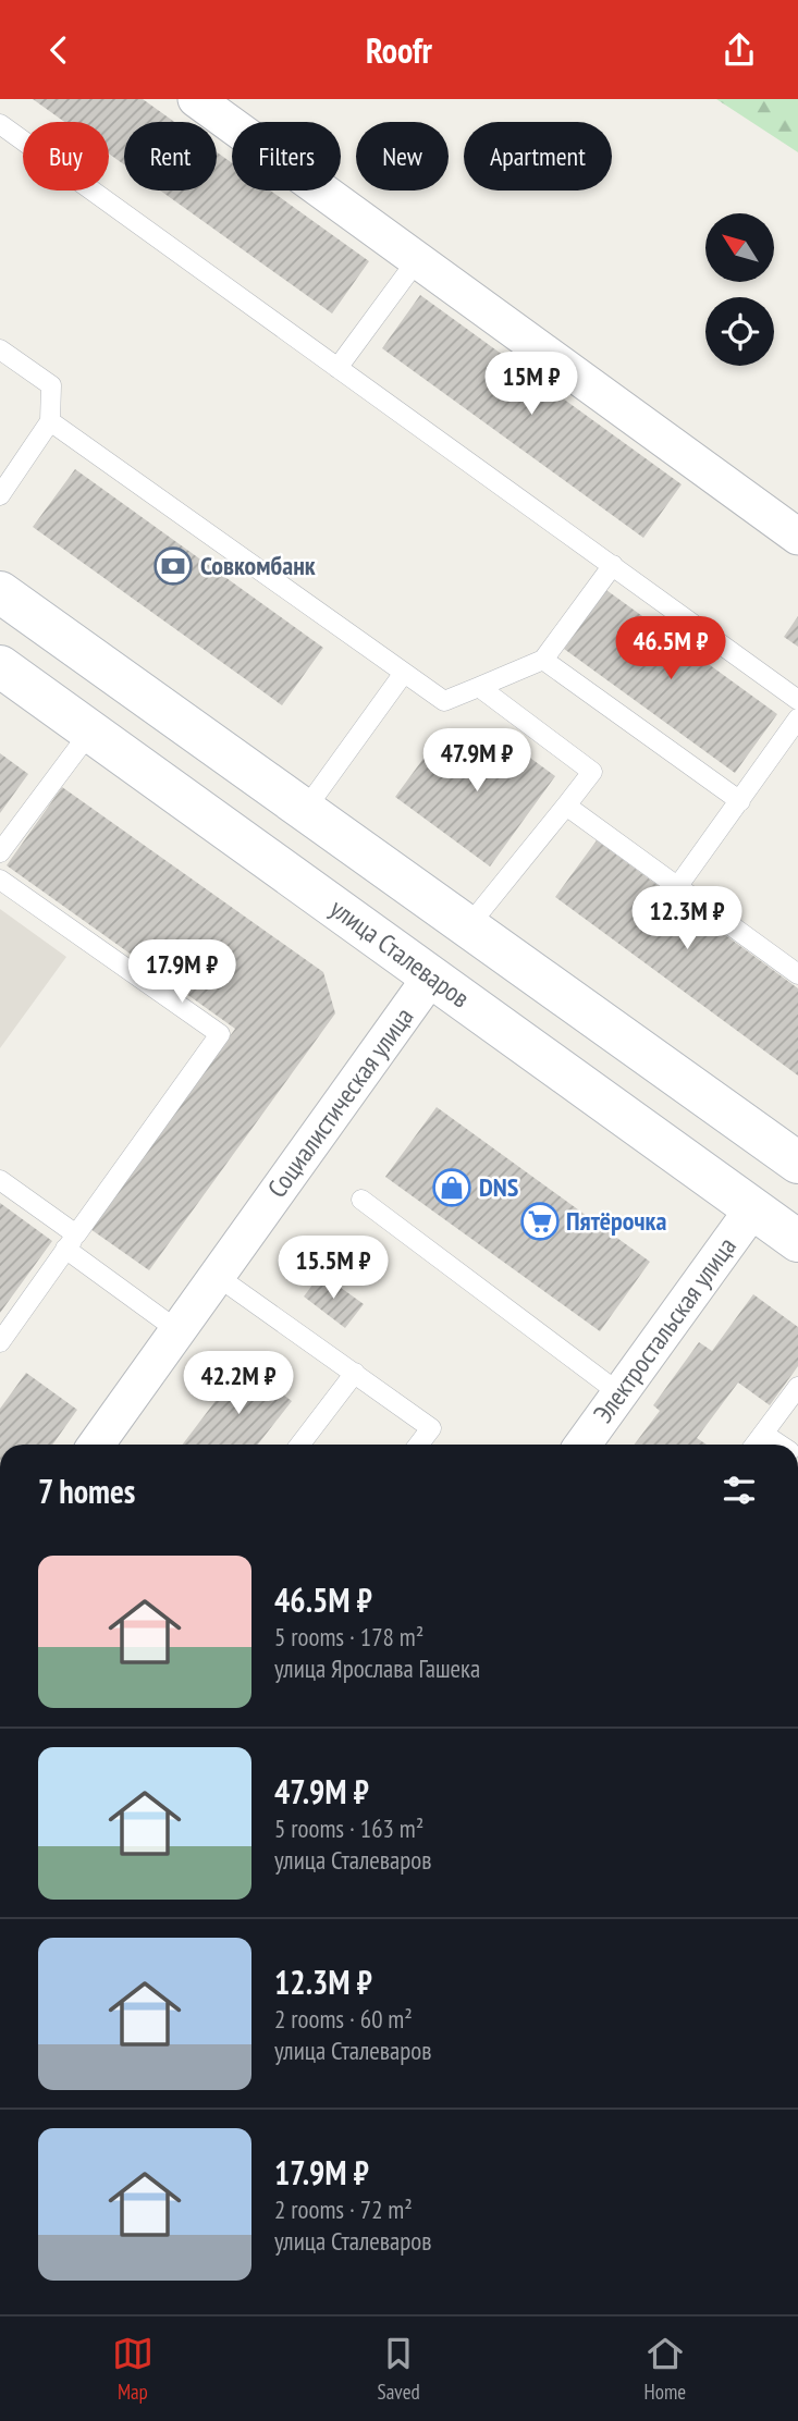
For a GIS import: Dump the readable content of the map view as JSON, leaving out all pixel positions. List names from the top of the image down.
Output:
{
  "streets": {
    "main road": ["улица Сталеваров"],
    "street": ["Социалистическая улица", "Электростальская улица"]
  },
  "crossings": [
    ["улица Сталеваров", "Социалистическая улица"],
    ["улица Сталеваров", "Электростальская улица"]
  ],
  "places": {
    "bank": ["Совкомбанк"],
    "shop": ["DNS"],
    "supermarket": ["Пятёрочка"]
  },
  "north": "top left",
  "page": {
    "header": "Roofr",
    "chip": [
      "Buy",
      "Rent",
      "Filters",
      "New",
      "Apartment"
    ],
    "price": [
      "15M ₽",
      "46.5M ₽",
      "47.9M ₽",
      "12.3M ₽",
      "17.9M ₽",
      "15.5M ₽",
      "42.2M ₽"
    ],
    "heading": "7 homes",
    "list": [
      {
        "name": "46.5M ₽",
        "note": "5 rooms · 178 m² · улица Ярослава Гашека"
      },
      {
        "name": "47.9M ₽",
        "note": "5 rooms · 163 m² · улица Сталеваров"
      },
      {
        "name": "12.3M ₽",
        "note": "2 rooms · 60 m² · улица Сталеваров"
      },
      {
        "name": "17.9M ₽",
        "note": "2 rooms · 72 m² · улица Сталеваров"
      }
    ],
    "tabs": ["Map", "Saved", "Home"]
  }
}
